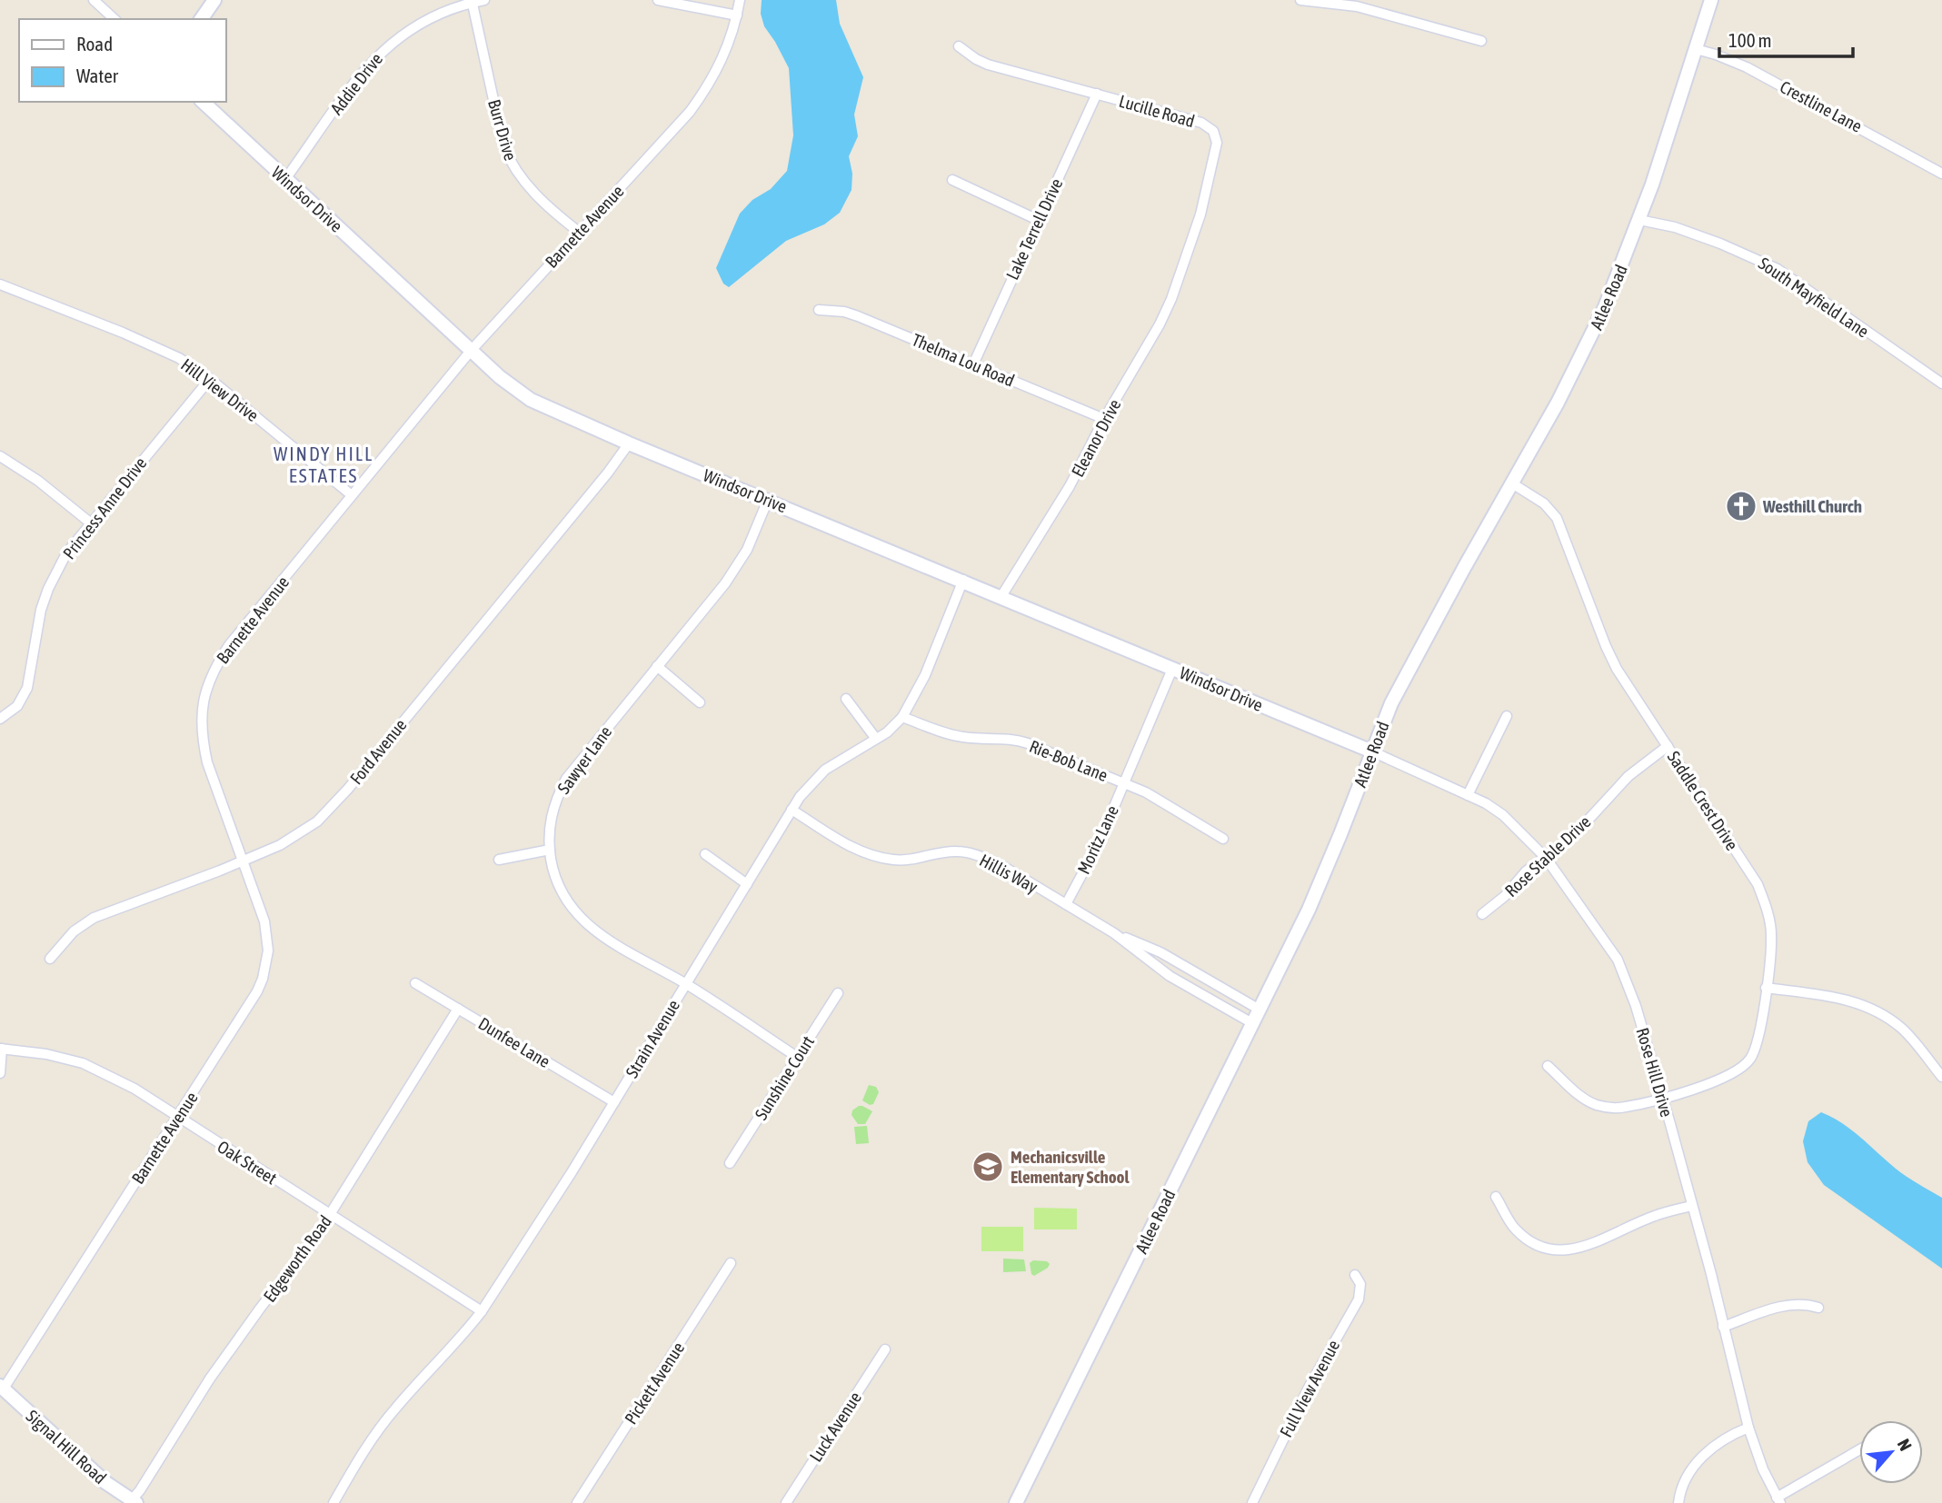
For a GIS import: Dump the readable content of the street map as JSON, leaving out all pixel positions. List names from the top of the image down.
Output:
{
  "streets": {
    "main road": ["Windsor Drive", "Atlee Road", "Signal Hill Road"],
    "street": [
      "Addie Drive",
      "Crestline Lane",
      "Lucille Road",
      "Burr Drive",
      "Barnette Avenue",
      "Lake Terrell Drive",
      "South Mayfield Lane",
      "Thelma Lou Road",
      "Hill View Drive",
      "Eleanor Drive",
      "Princess Anne Drive",
      "Ford Avenue",
      "Sawyer Lane",
      "Rie-Bob Lane",
      "Saddle Crest Drive",
      "Moritz Lane",
      "Rose Stable Drive",
      "Hillis Way",
      "Strain Avenue",
      "Dunfee Lane",
      "Rose Hill Drive",
      "Sunshine Court",
      "Oak Street",
      "Edgeworth Road",
      "Pickett Avenue",
      "Full View Avenue",
      "Luck Avenue"
    ]
  },
  "crossings": [
    ["Addie Drive", "Burr Drive"],
    ["Addie Drive", "Windsor Drive"],
    ["Crestline Lane", "Atlee Road"],
    ["Lucille Road", "Lake Terrell Drive"],
    ["Lucille Road", "Eleanor Drive"],
    ["Burr Drive", "Barnette Avenue"],
    ["Windsor Drive", "Barnette Avenue"],
    ["Windsor Drive", "Atlee Road"],
    ["Windsor Drive", "Eleanor Drive"],
    ["Windsor Drive", "Ford Avenue"],
    ["Windsor Drive", "Sawyer Lane"],
    ["Windsor Drive", "Moritz Lane"],
    ["Windsor Drive", "Strain Avenue"],
    ["Windsor Drive", "Rose Hill Drive"],
    ["Barnette Avenue", "Hill View Drive"],
    ["Barnette Avenue", "Ford Avenue"],
    ["Barnette Avenue", "Oak Street"],
    ["Barnette Avenue", "Signal Hill Road"],
    ["Lake Terrell Drive", "Thelma Lou Road"],
    ["Atlee Road", "South Mayfield Lane"],
    ["Atlee Road", "Saddle Crest Drive"],
    ["Atlee Road", "Hillis Way"],
    ["Atlee Road", "Rose Hill Drive"],
    ["Thelma Lou Road", "Eleanor Drive"],
    ["Hill View Drive", "Princess Anne Drive"],
    ["Sawyer Lane", "Strain Avenue"],
    ["Sawyer Lane", "Sunshine Court"],
    ["Rie-Bob Lane", "Moritz Lane"],
    ["Rie-Bob Lane", "Strain Avenue"],
    ["Saddle Crest Drive", "Rose Stable Drive"],
    ["Saddle Crest Drive", "Rose Hill Drive"],
    ["Moritz Lane", "Hillis Way"],
    ["Rose Stable Drive", "Rose Hill Drive"],
    ["Hillis Way", "Strain Avenue"],
    ["Strain Avenue", "Dunfee Lane"],
    ["Strain Avenue", "Oak Street"],
    ["Dunfee Lane", "Edgeworth Road"],
    ["Oak Street", "Edgeworth Road"],
    ["Edgeworth Road", "Signal Hill Road"]
  ],
  "districts": ["WINDY HILL ESTATES"],
  "places": {
    "church": ["Westhill Church"],
    "school or university": ["Mechanicsville Elementary School"]
  },
  "legend": ["Road", "Water"],
  "scale_bar": "100 m",
  "north": "top right"
}
